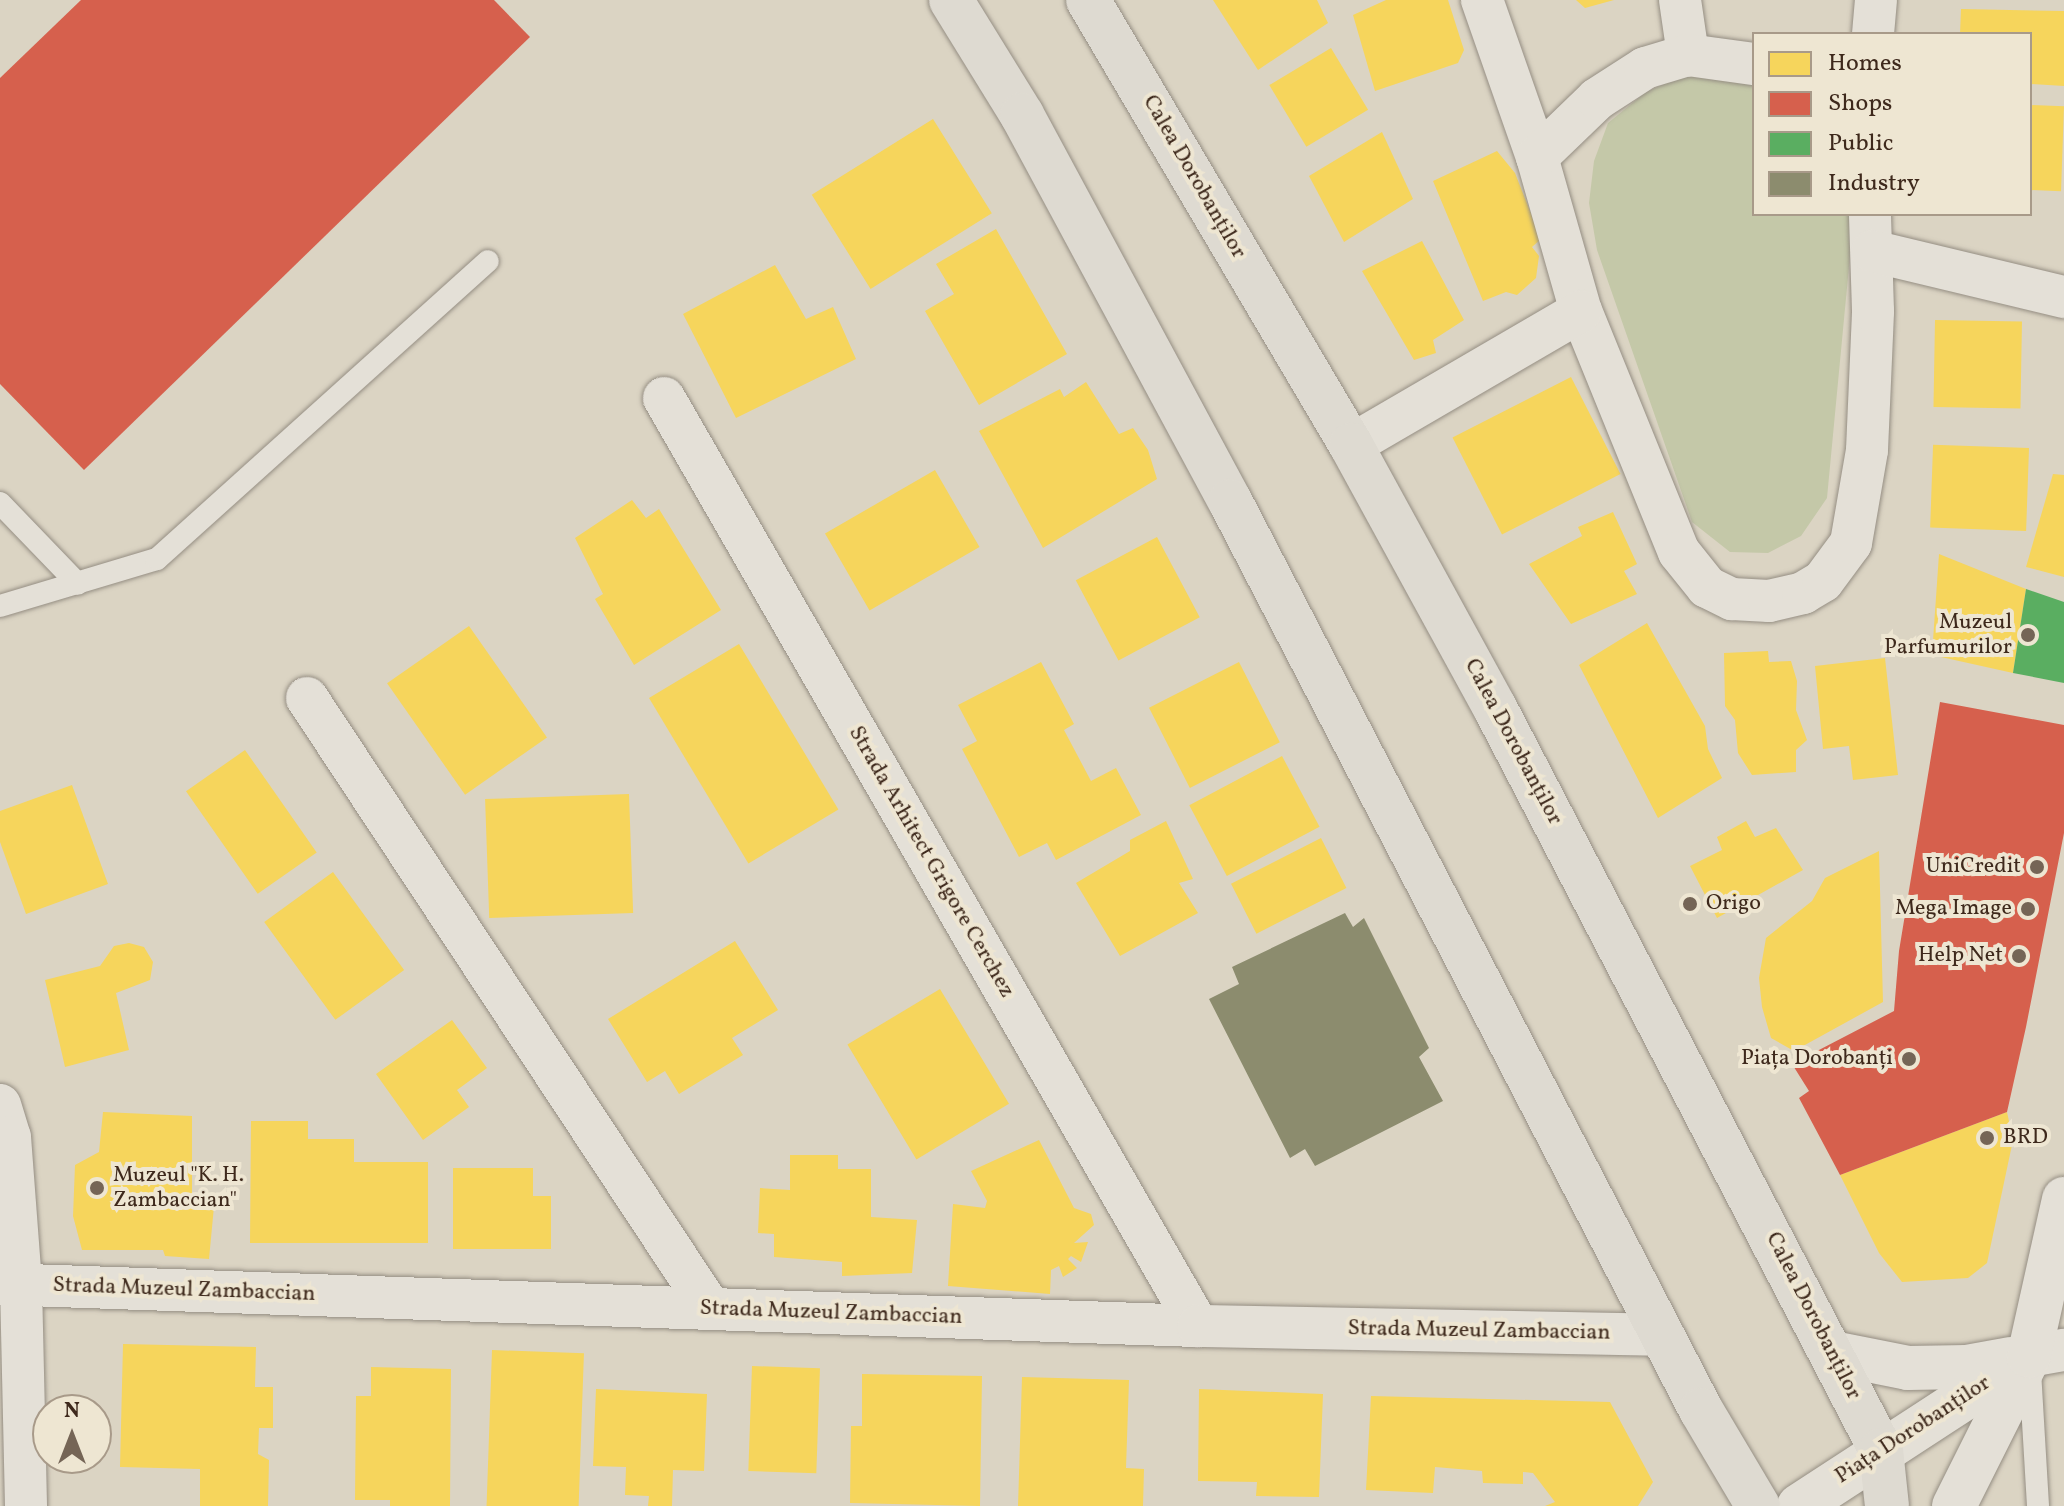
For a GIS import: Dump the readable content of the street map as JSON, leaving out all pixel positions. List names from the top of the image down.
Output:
{
  "streets": {
    "main road": ["Calea Dorobanților"],
    "street": ["Strada Arhitect Grigore Cerchez", "Strada Muzeul Zambaccian", "Piața Dorobanților"]
  },
  "crossings": [
    ["Calea Dorobanților", "Piața Dorobanților"],
    ["Strada Arhitect Grigore Cerchez", "Strada Muzeul Zambaccian"]
  ],
  "places": [
    "Muzeul Parfumurilor",
    "UniCredit",
    "Origo",
    "Mega Image",
    "Help Net",
    "Piața Dorobanți",
    "BRD",
    "Muzeul \"K. H. Zambaccian\""
  ],
  "legend": [
    "Homes",
    "Shops",
    "Public",
    "Industry"
  ],
  "north": "top"
}
